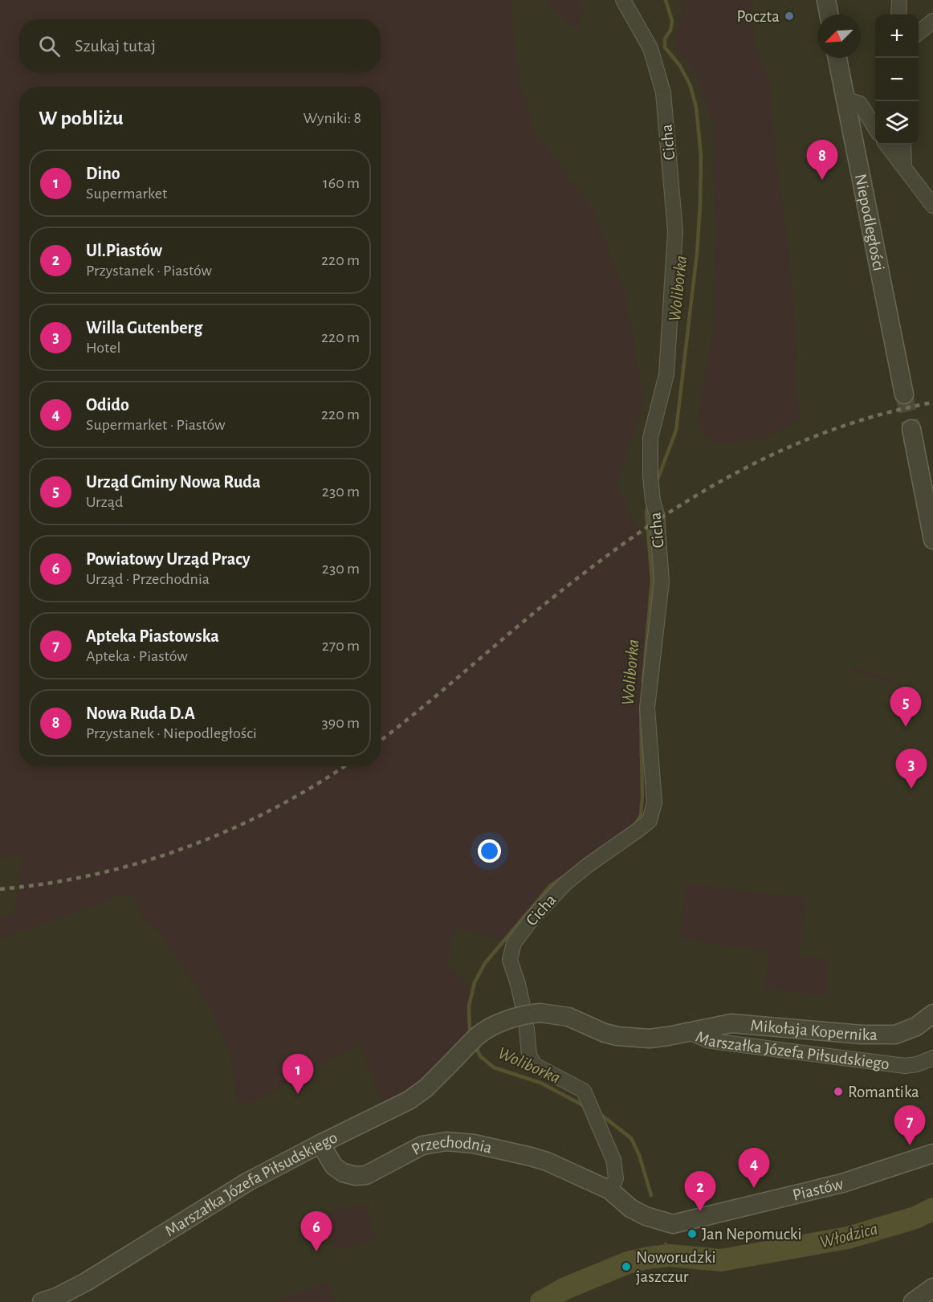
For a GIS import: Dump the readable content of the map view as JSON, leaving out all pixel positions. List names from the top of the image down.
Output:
{
  "streets": {
    "street": [
      "Cicha",
      "Niepodległości",
      "Mikołaja Kopernika",
      "Marszałka Józefa Piłsudskiego",
      "Przechodnia",
      "Piastów"
    ]
  },
  "crossings": [
    ["Cicha", "Przechodnia"],
    ["Mikołaja Kopernika", "Marszałka Józefa Piłsudskiego"],
    ["Marszałka Józefa Piłsudskiego", "Przechodnia"],
    ["Przechodnia", "Piastów"]
  ],
  "water": ["Woliborka", "Włodzica"],
  "places": [
    "Poczta",
    "Romantika",
    "Jan Nepomucki",
    "Noworudzki jaszczur"
  ],
  "north": "bottom left",
  "page": {
    "map_buttons": ["+", "−"],
    "search": "Szukaj tutaj",
    "heading": ["W pobliżu", "Wyniki: 8"],
    "pins": [
      "8",
      "5",
      "3",
      "1",
      "7",
      "4",
      "2",
      "6"
    ],
    "list": [
      {
        "mark": "1",
        "name": "Dino",
        "note": "Supermarket",
        "value": "160 m"
      },
      {
        "mark": "2",
        "name": "Ul.Piastów",
        "note": "Przystanek · Piastów",
        "value": "220 m"
      },
      {
        "mark": "3",
        "name": "Willa Gutenberg",
        "note": "Hotel",
        "value": "220 m"
      },
      {
        "mark": "4",
        "name": "Odido",
        "note": "Supermarket · Piastów",
        "value": "220 m"
      },
      {
        "mark": "5",
        "name": "Urząd Gminy Nowa Ruda",
        "note": "Urząd",
        "value": "230 m"
      },
      {
        "mark": "6",
        "name": "Powiatowy Urząd Pracy",
        "note": "Urząd · Przechodnia",
        "value": "230 m"
      },
      {
        "mark": "7",
        "name": "Apteka Piastowska",
        "note": "Apteka · Piastów",
        "value": "270 m"
      },
      {
        "mark": "8",
        "name": "Nowa Ruda D.A",
        "note": "Przystanek · Niepodległości",
        "value": "390 m"
      }
    ]
  }
}
